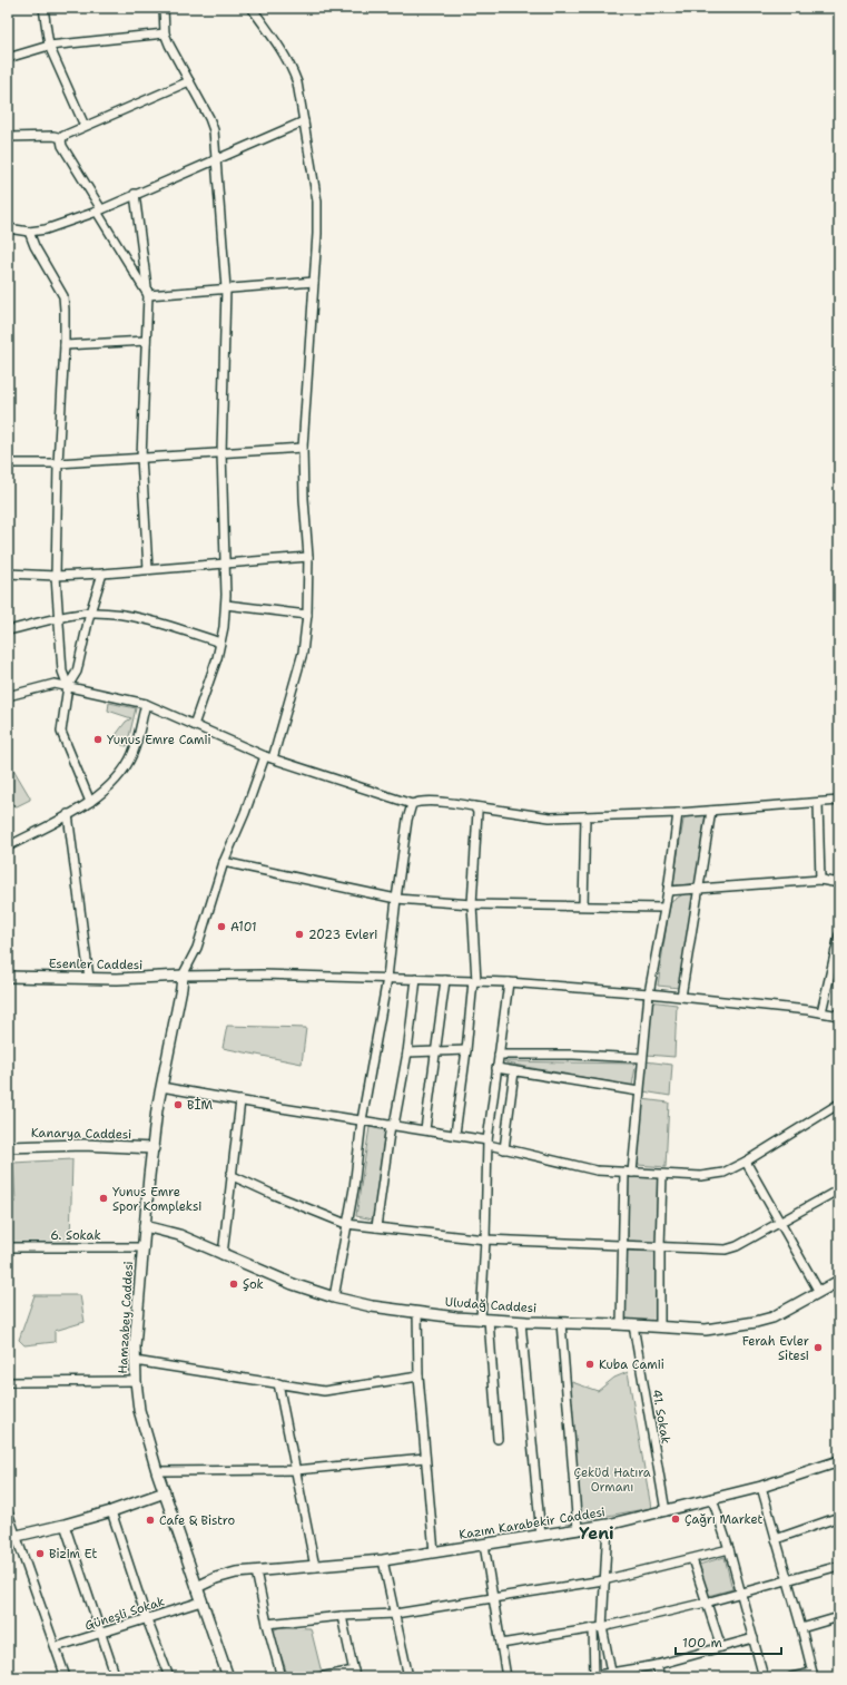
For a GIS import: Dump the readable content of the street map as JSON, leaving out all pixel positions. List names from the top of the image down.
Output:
{
  "streets": {
    "street": [
      "Esenler Caddesi",
      "Kanarya Caddesi",
      "6. Sokak",
      "Uludağ Caddesi",
      "Hamzabey Caddesi",
      "41. Sokak",
      "Kazım Karabekir Caddesi",
      "Güneşli Sokak"
    ]
  },
  "crossings": [
    ["Esenler Caddesi", "Hamzabey Caddesi"],
    ["Kanarya Caddesi", "Hamzabey Caddesi"],
    ["6. Sokak", "Hamzabey Caddesi"],
    ["Uludağ Caddesi", "Hamzabey Caddesi"],
    ["Uludağ Caddesi", "41. Sokak"],
    ["Hamzabey Caddesi", "Kazım Karabekir Caddesi"],
    ["Hamzabey Caddesi", "Güneşli Sokak"],
    ["41. Sokak", "Kazım Karabekir Caddesi"]
  ],
  "districts": ["Yeni"],
  "parks": ["Çeküd Hatıra Ormanı"],
  "places": [
    "Yunus Emre Camii",
    "A101",
    "2023 Evleri",
    "BİM",
    "Yunus Emre Spor Kompleksi",
    "Şok",
    "Ferah Evler Sitesi",
    "Kuba Camii",
    "Çağrı Market",
    "Cafe & Bistro",
    "Bizim Et"
  ],
  "scale_bar": "100 m"
}
